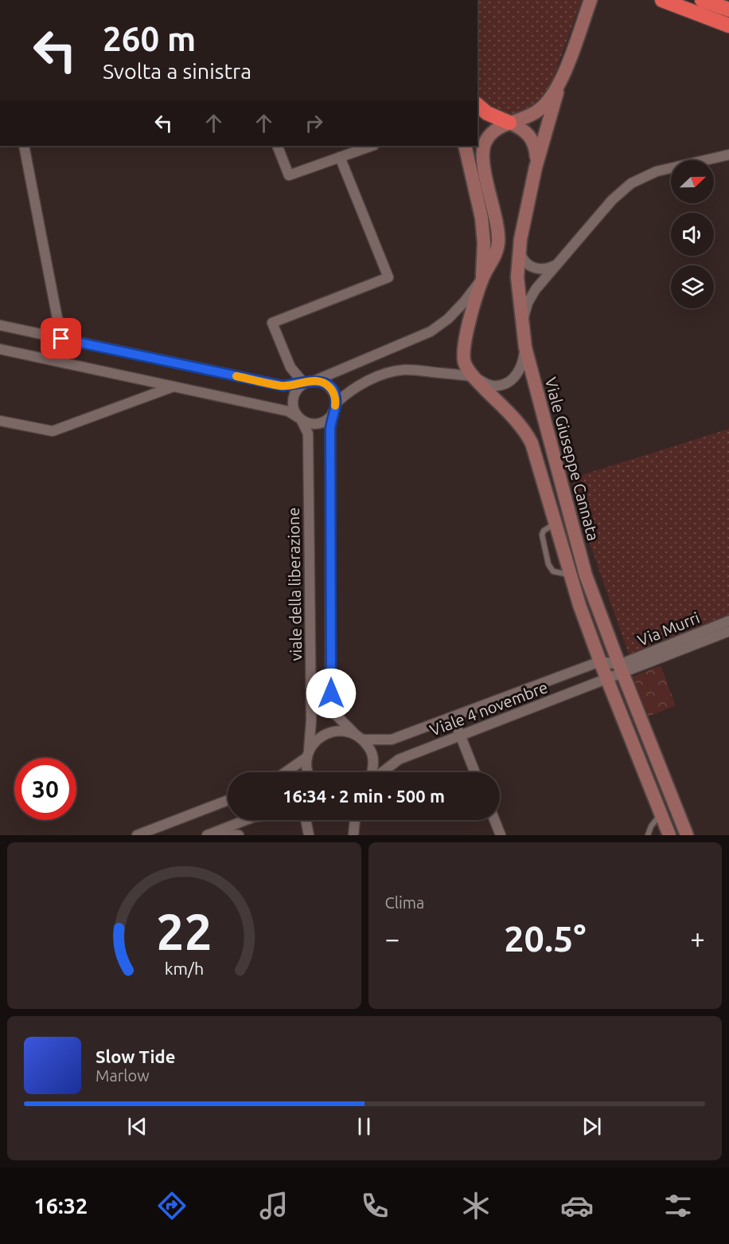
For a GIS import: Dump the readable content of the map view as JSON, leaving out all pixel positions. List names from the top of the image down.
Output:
{
  "streets": {
    "street": [
      "Viale Giuseppe Cannata",
      "viale della liberazione",
      "Via Murri",
      "Viale 4 novembre"
    ]
  },
  "crossings": [
    ["Viale Giuseppe Cannata", "Via Murri"],
    ["Viale Giuseppe Cannata", "Viale 4 novembre"],
    ["viale della liberazione", "Viale 4 novembre"],
    ["Via Murri", "Viale 4 novembre"]
  ],
  "north": "right",
  "page": {
    "turn": ["260 m", "Svolta a sinistra"],
    "limit": "30",
    "trip": "16:34 · 2 min · 500 m",
    "tile": "Clima",
    "heat": ["−", "20.5°", "+"],
    "song": ["Slow Tide", "Marlow"],
    "tabs": "16:32",
    "gauge": ["22", "km/h"]
  }
}
